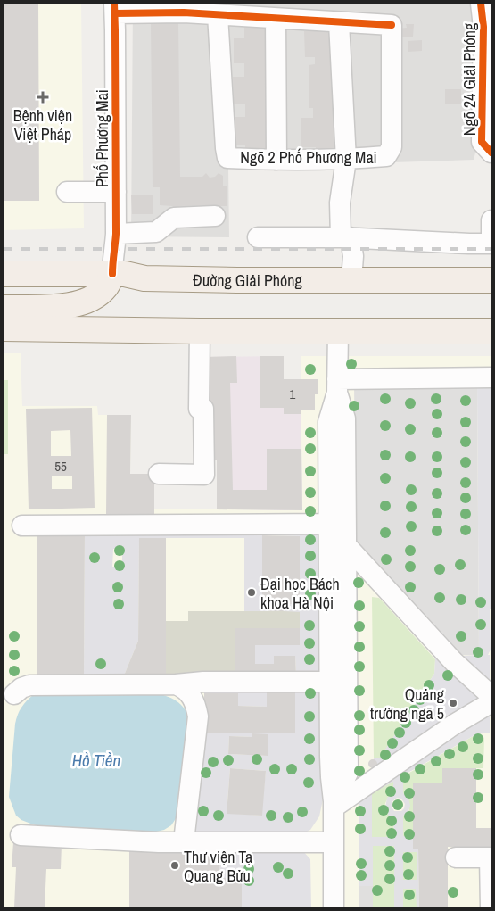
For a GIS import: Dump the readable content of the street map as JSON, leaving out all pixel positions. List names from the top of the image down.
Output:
{
  "streets": {
    "main road": ["Đường Giải Phóng"],
    "street": ["Ngõ 24 Giải Phóng", "Phố Phương Mai", "Ngõ 2 Phố Phương Mai"]
  },
  "crossings": [
    ["Phố Phương Mai", "Ngõ 2 Phố Phương Mai"],
    ["Phố Phương Mai", "Đường Giải Phóng"]
  ],
  "water": ["Hồ Tiền"],
  "places": {
    "health": ["Bệnh viện Việt Pháp"],
    "other": ["Đại học Bách khoa Hà Nội", "Quảng trường ngã 5", "Thư viện Tạ Quang Bửu"]
  },
  "house_numbers": ["1", "55"]
}
